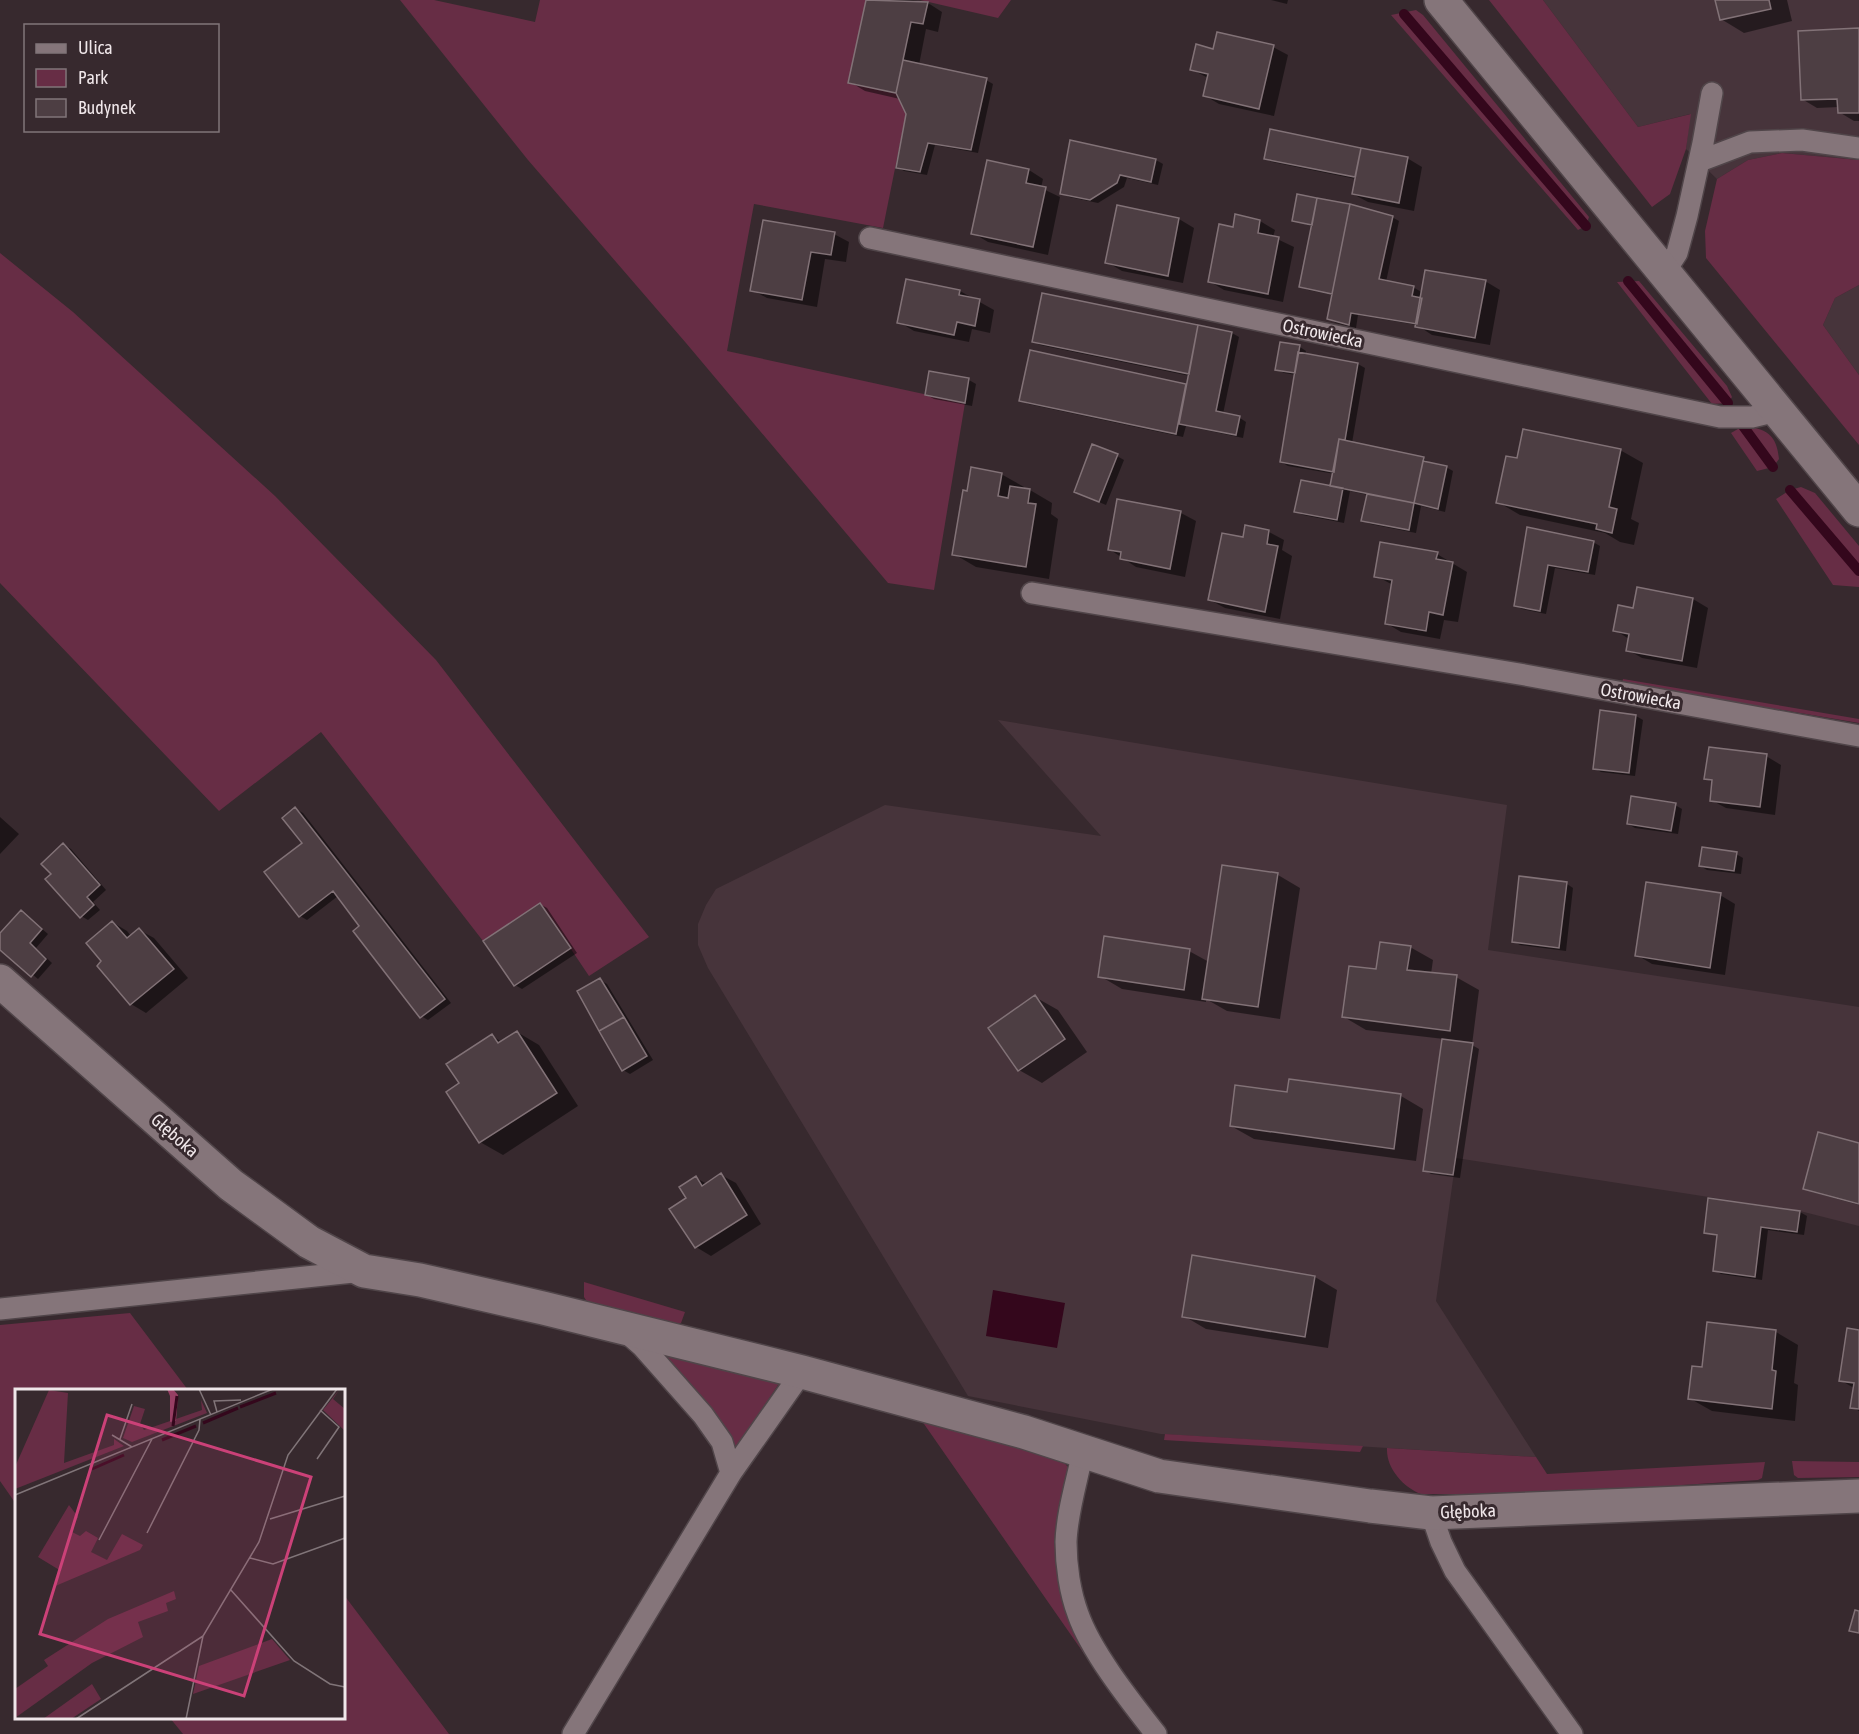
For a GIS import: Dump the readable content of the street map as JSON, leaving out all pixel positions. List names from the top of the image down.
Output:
{
  "streets": {
    "street": ["Głęboka"],
    "lane": ["Ostrowiecka"]
  },
  "legend": ["Ulica", "Park", "Budynek"]
}
